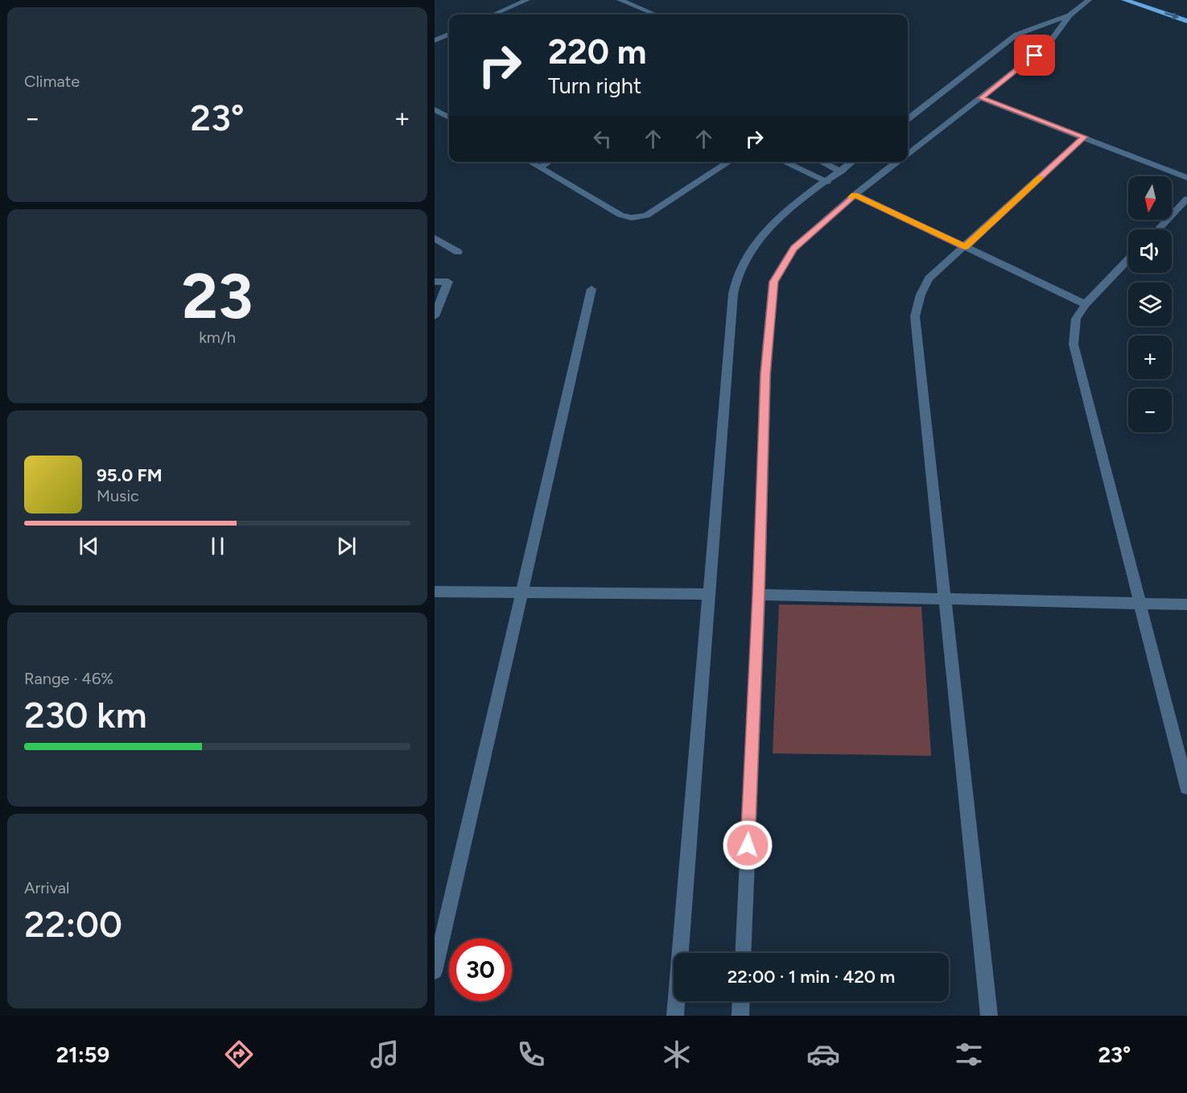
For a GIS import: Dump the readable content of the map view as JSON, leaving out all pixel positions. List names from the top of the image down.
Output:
{
  "north": "bottom",
  "page": {
    "tile": [
      "Climate",
      ["23", "km/h"],
      ["Range · 46%", "230 km"],
      ["Arrival", "22:00"]
    ],
    "turn": ["220 m", "Turn right"],
    "heat": ["−", "23°", "+"],
    "map_buttons": ["+", "−"],
    "song": ["95.0 FM", "Music"],
    "limit": "30",
    "trip": "22:00 · 1 min · 420 m",
    "tabs": ["21:59", "23°"]
  }
}
